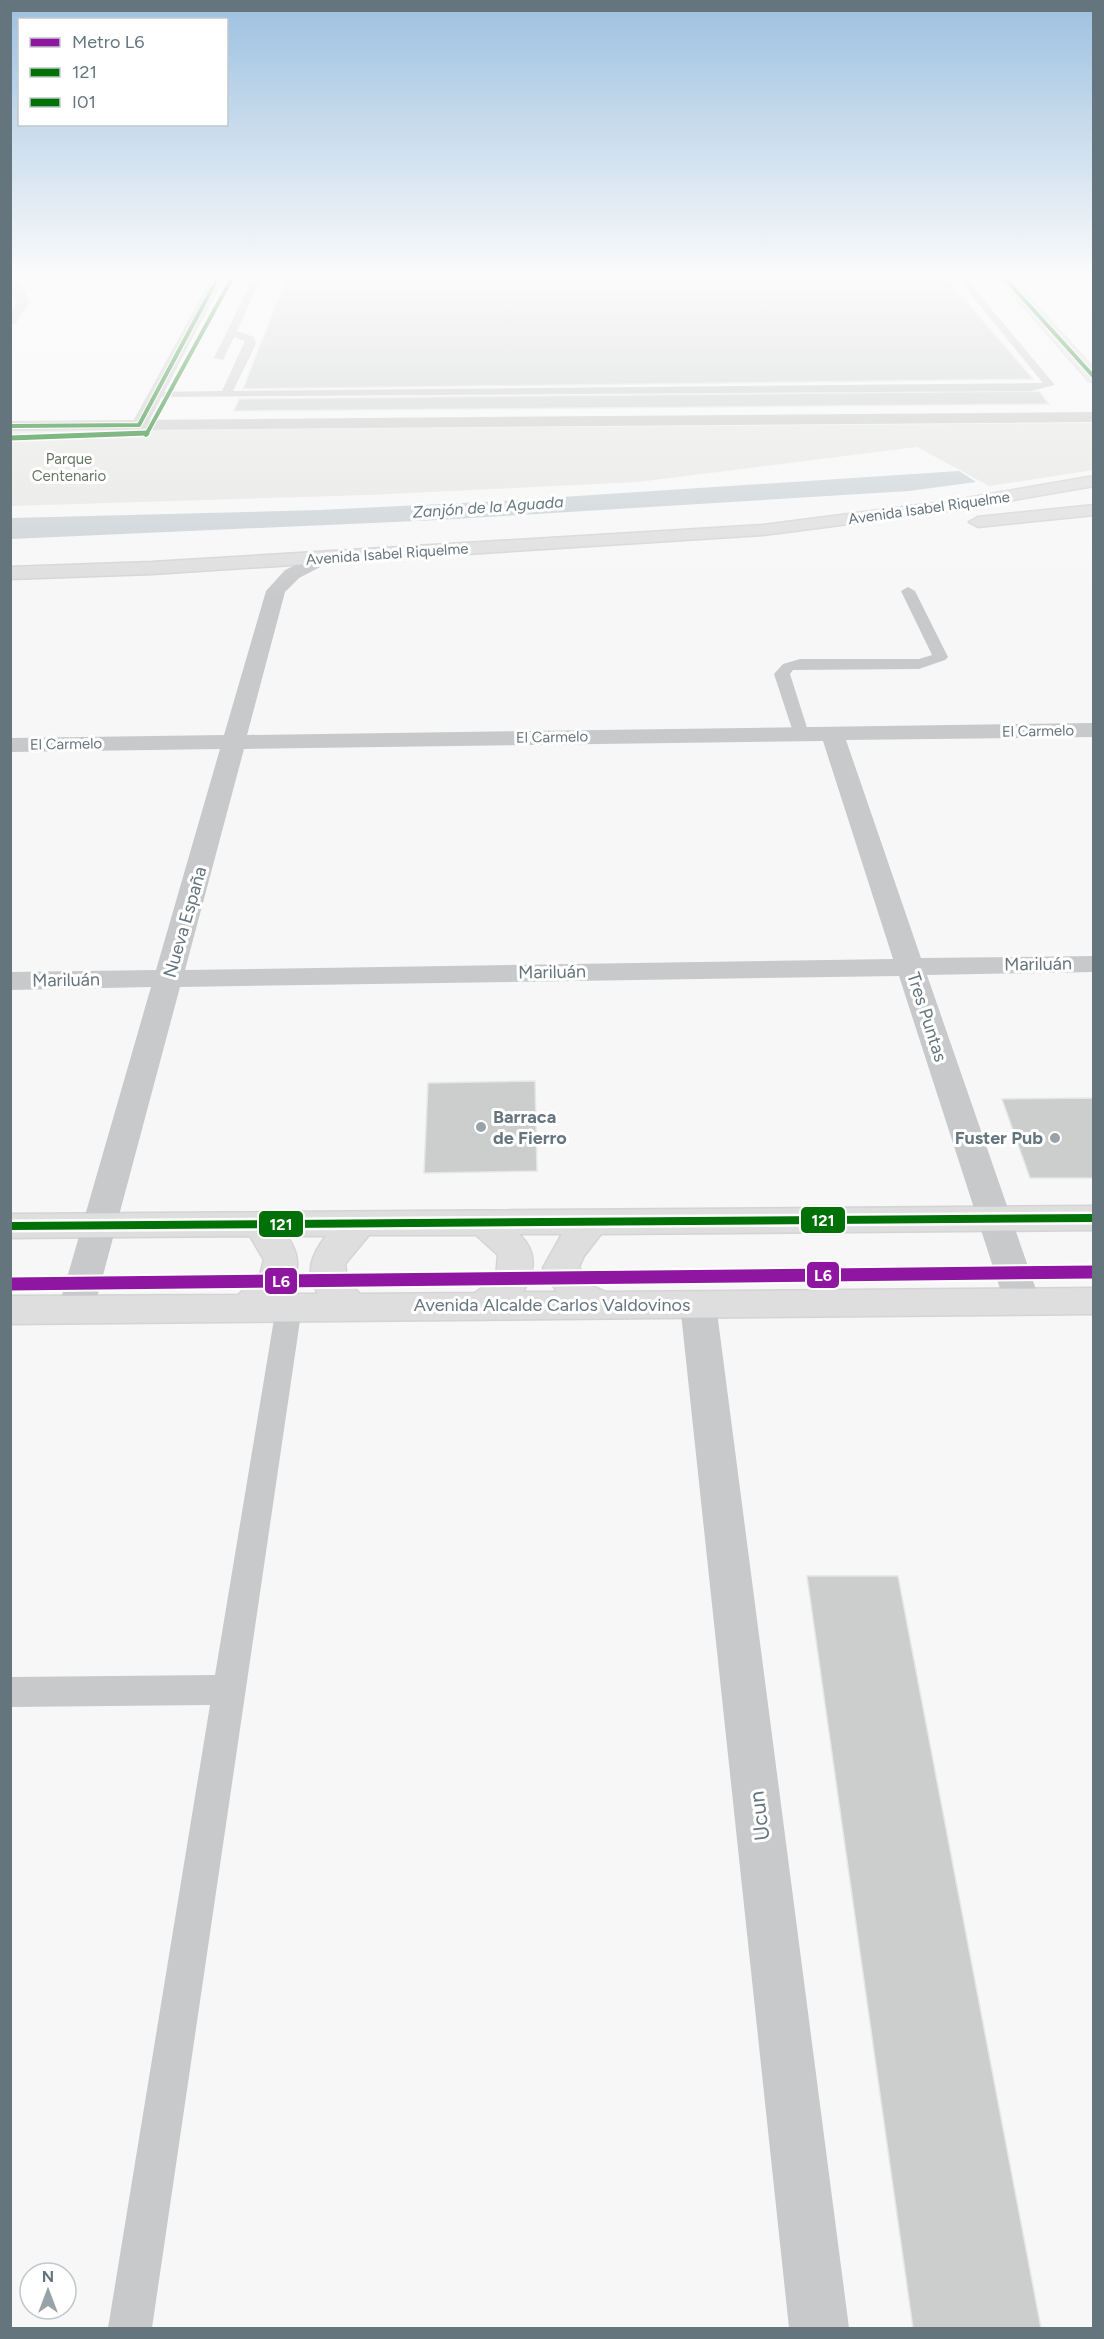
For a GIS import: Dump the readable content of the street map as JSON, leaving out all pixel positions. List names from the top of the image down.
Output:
{
  "streets": {
    "main road": ["Avenida Isabel Riquelme", "Avenida Alcalde Carlos Valdovinos"],
    "street": [
      "El Carmelo",
      "Nueva España",
      "Mariluán",
      "Tres Puntas",
      "Ucun"
    ]
  },
  "crossings": [
    ["Avenida Isabel Riquelme", "Nueva España"],
    ["El Carmelo", "Nueva España"],
    ["El Carmelo", "Tres Puntas"],
    ["Nueva España", "Mariluán"],
    ["Nueva España", "Avenida Alcalde Carlos Valdovinos"],
    ["Mariluán", "Tres Puntas"],
    ["Tres Puntas", "Avenida Alcalde Carlos Valdovinos"],
    ["Avenida Alcalde Carlos Valdovinos", "Ucun"]
  ],
  "water": ["Zanjón de la Aguada"],
  "parks": ["Parque Centenario"],
  "places": ["Barraca de Fierro", "Fuster Pub"],
  "lines": ["transit line 121", "transit line I01", "metro line L6"],
  "legend": ["Metro L6", "121", "I01"],
  "north": "top"
}
